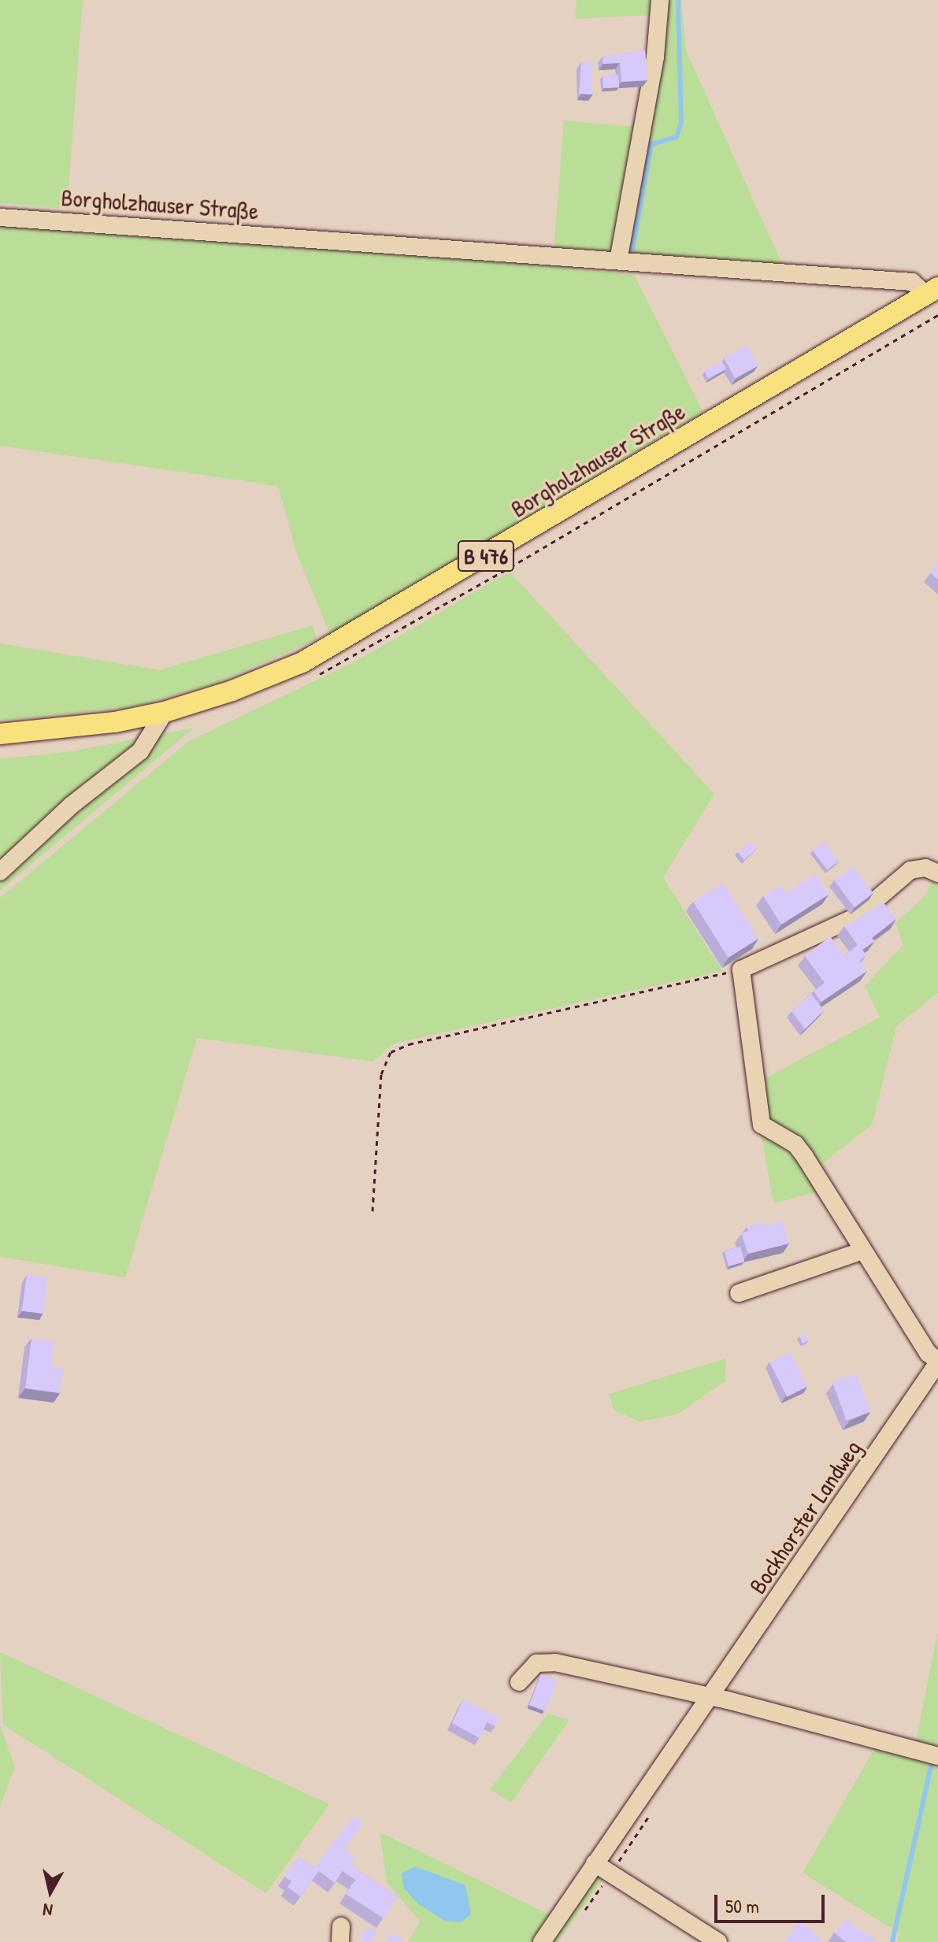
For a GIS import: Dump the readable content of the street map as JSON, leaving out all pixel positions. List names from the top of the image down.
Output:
{
  "streets": {
    "main road": ["Borgholzhauser Straße", "B 476"],
    "street": ["Bockhorster Landweg"]
  },
  "scale_bar": "50 m",
  "north": "bottom"
}
